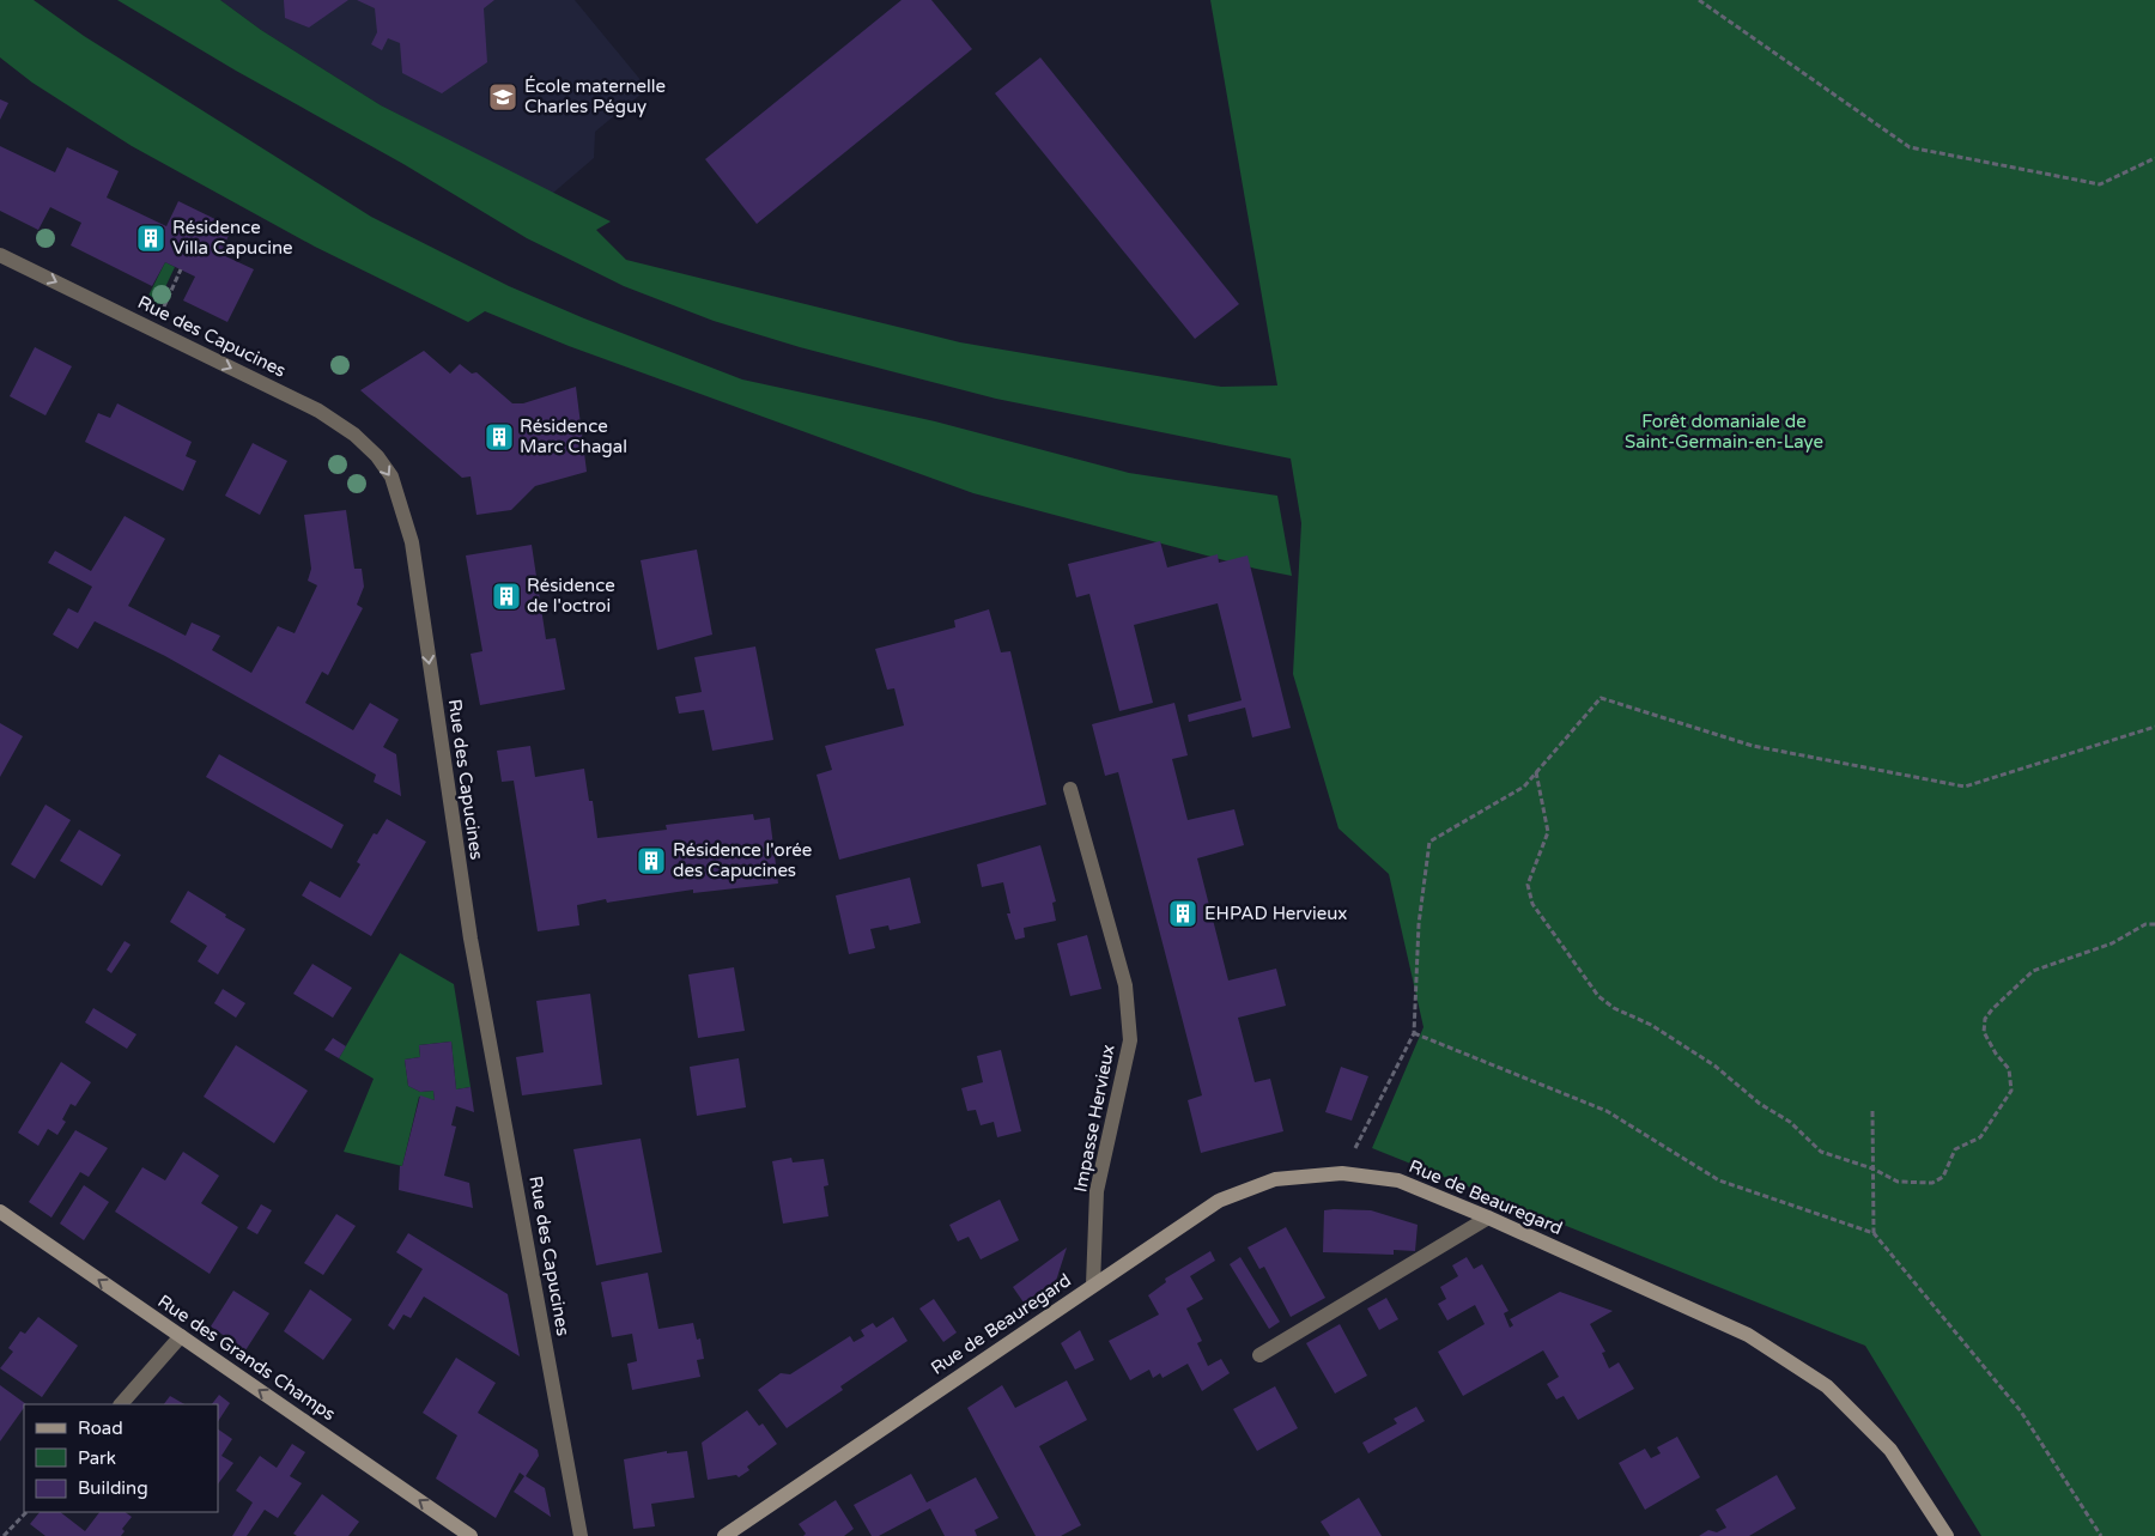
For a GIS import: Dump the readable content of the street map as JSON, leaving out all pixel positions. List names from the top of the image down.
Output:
{
  "streets": {
    "street": [
      "Rue des Capucines",
      "Impasse Hervieux",
      "Rue de Beauregard",
      "Rue des Grands Champs"
    ]
  },
  "crossings": [
    ["Impasse Hervieux", "Rue de Beauregard"]
  ],
  "one_way": ["Rue des Capucines", "Rue des Grands Champs"],
  "parks": ["Forêt domaniale de Saint-Germain-en-Laye"],
  "places": {
    "school or university": ["École maternelle Charles Péguy"],
    "building": [
      "Résidence Villa Capucine",
      "Résidence Marc Chagal",
      "Résidence de l'octroi",
      "Résidence l'orée des Capucines",
      "EHPAD Hervieux"
    ]
  },
  "legend": ["Road", "Park", "Building"]
}
